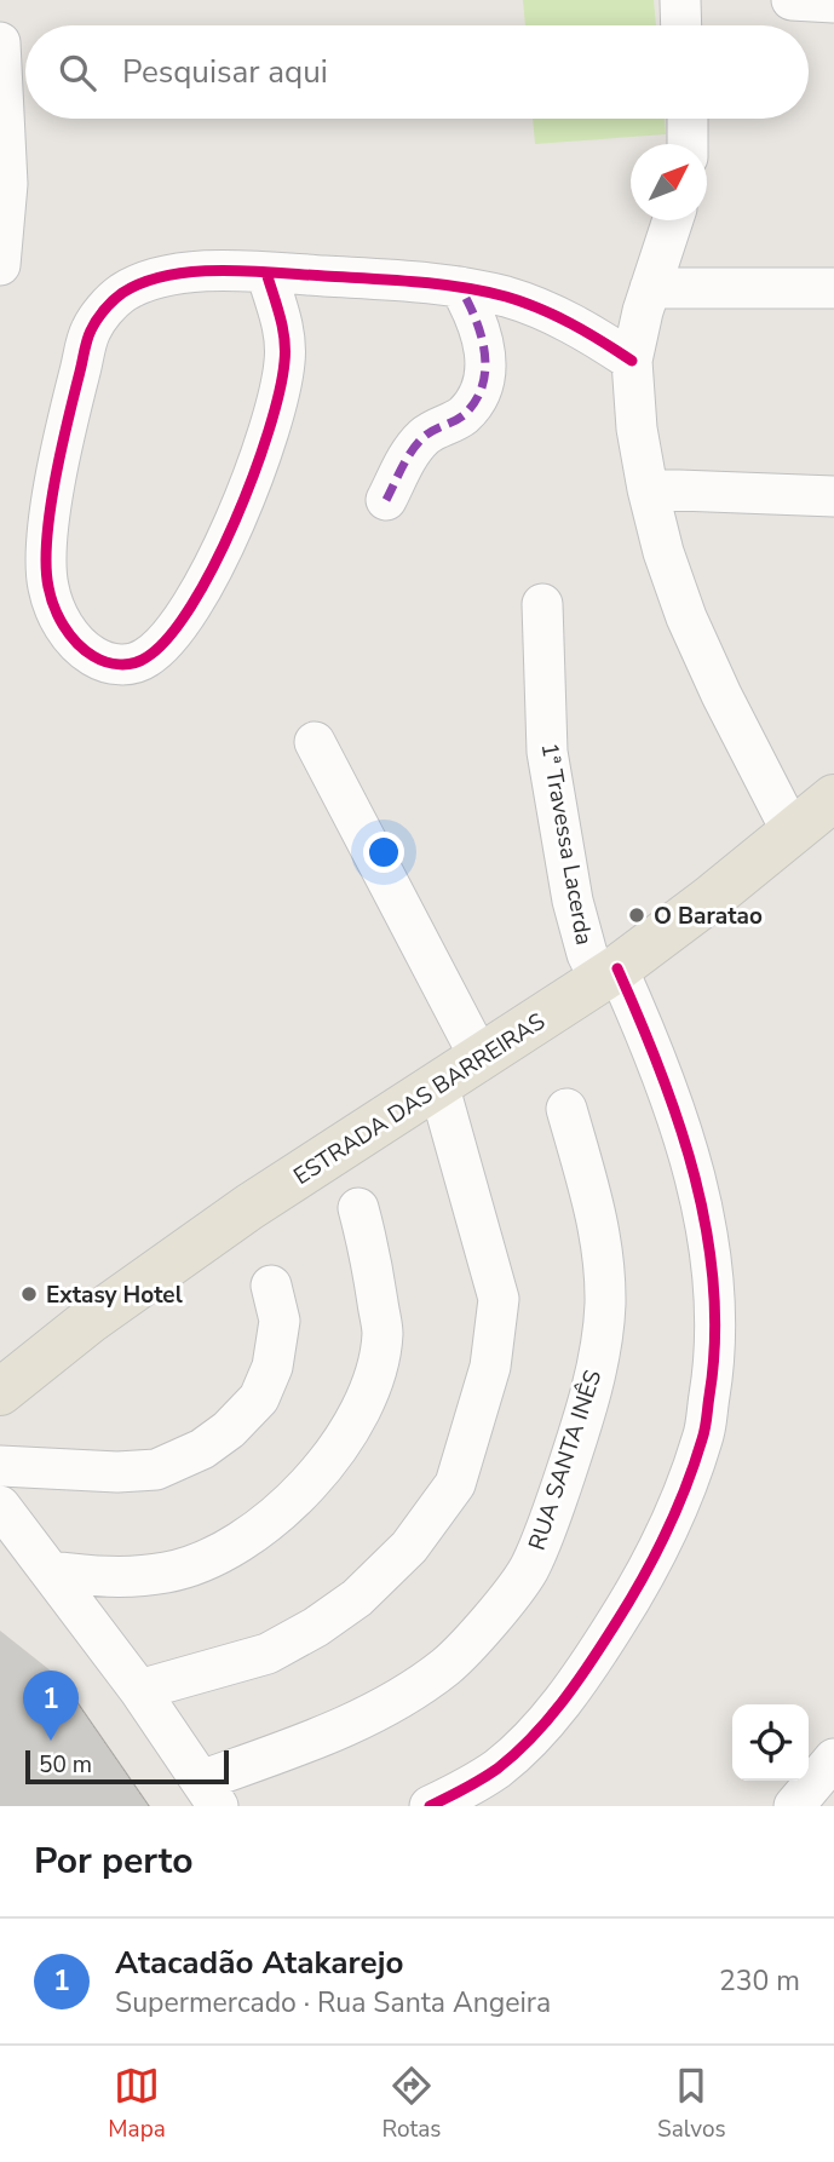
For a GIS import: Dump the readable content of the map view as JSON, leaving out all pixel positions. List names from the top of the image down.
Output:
{
  "streets": {
    "main road": ["ESTRADA DAS BARREIRAS"],
    "street": ["1ª Travessa Lacerda", "RUA SANTA INÊS"]
  },
  "crossings": [
    ["1ª Travessa Lacerda", "ESTRADA DAS BARREIRAS"]
  ],
  "places": ["O Baratao", "Extasy Hotel"],
  "scale_bar": "50 m",
  "north": "top right",
  "page": {
    "search": "Pesquisar aqui",
    "pins": "1",
    "scale": "50 m",
    "heading": "Por perto",
    "list": [
      {
        "mark": "1",
        "name": "Atacadão Atakarejo",
        "note": "Supermercado · Rua Santa Angeira",
        "value": "230 m"
      }
    ],
    "nav": ["Mapa", "Rotas", "Salvos"]
  }
}
